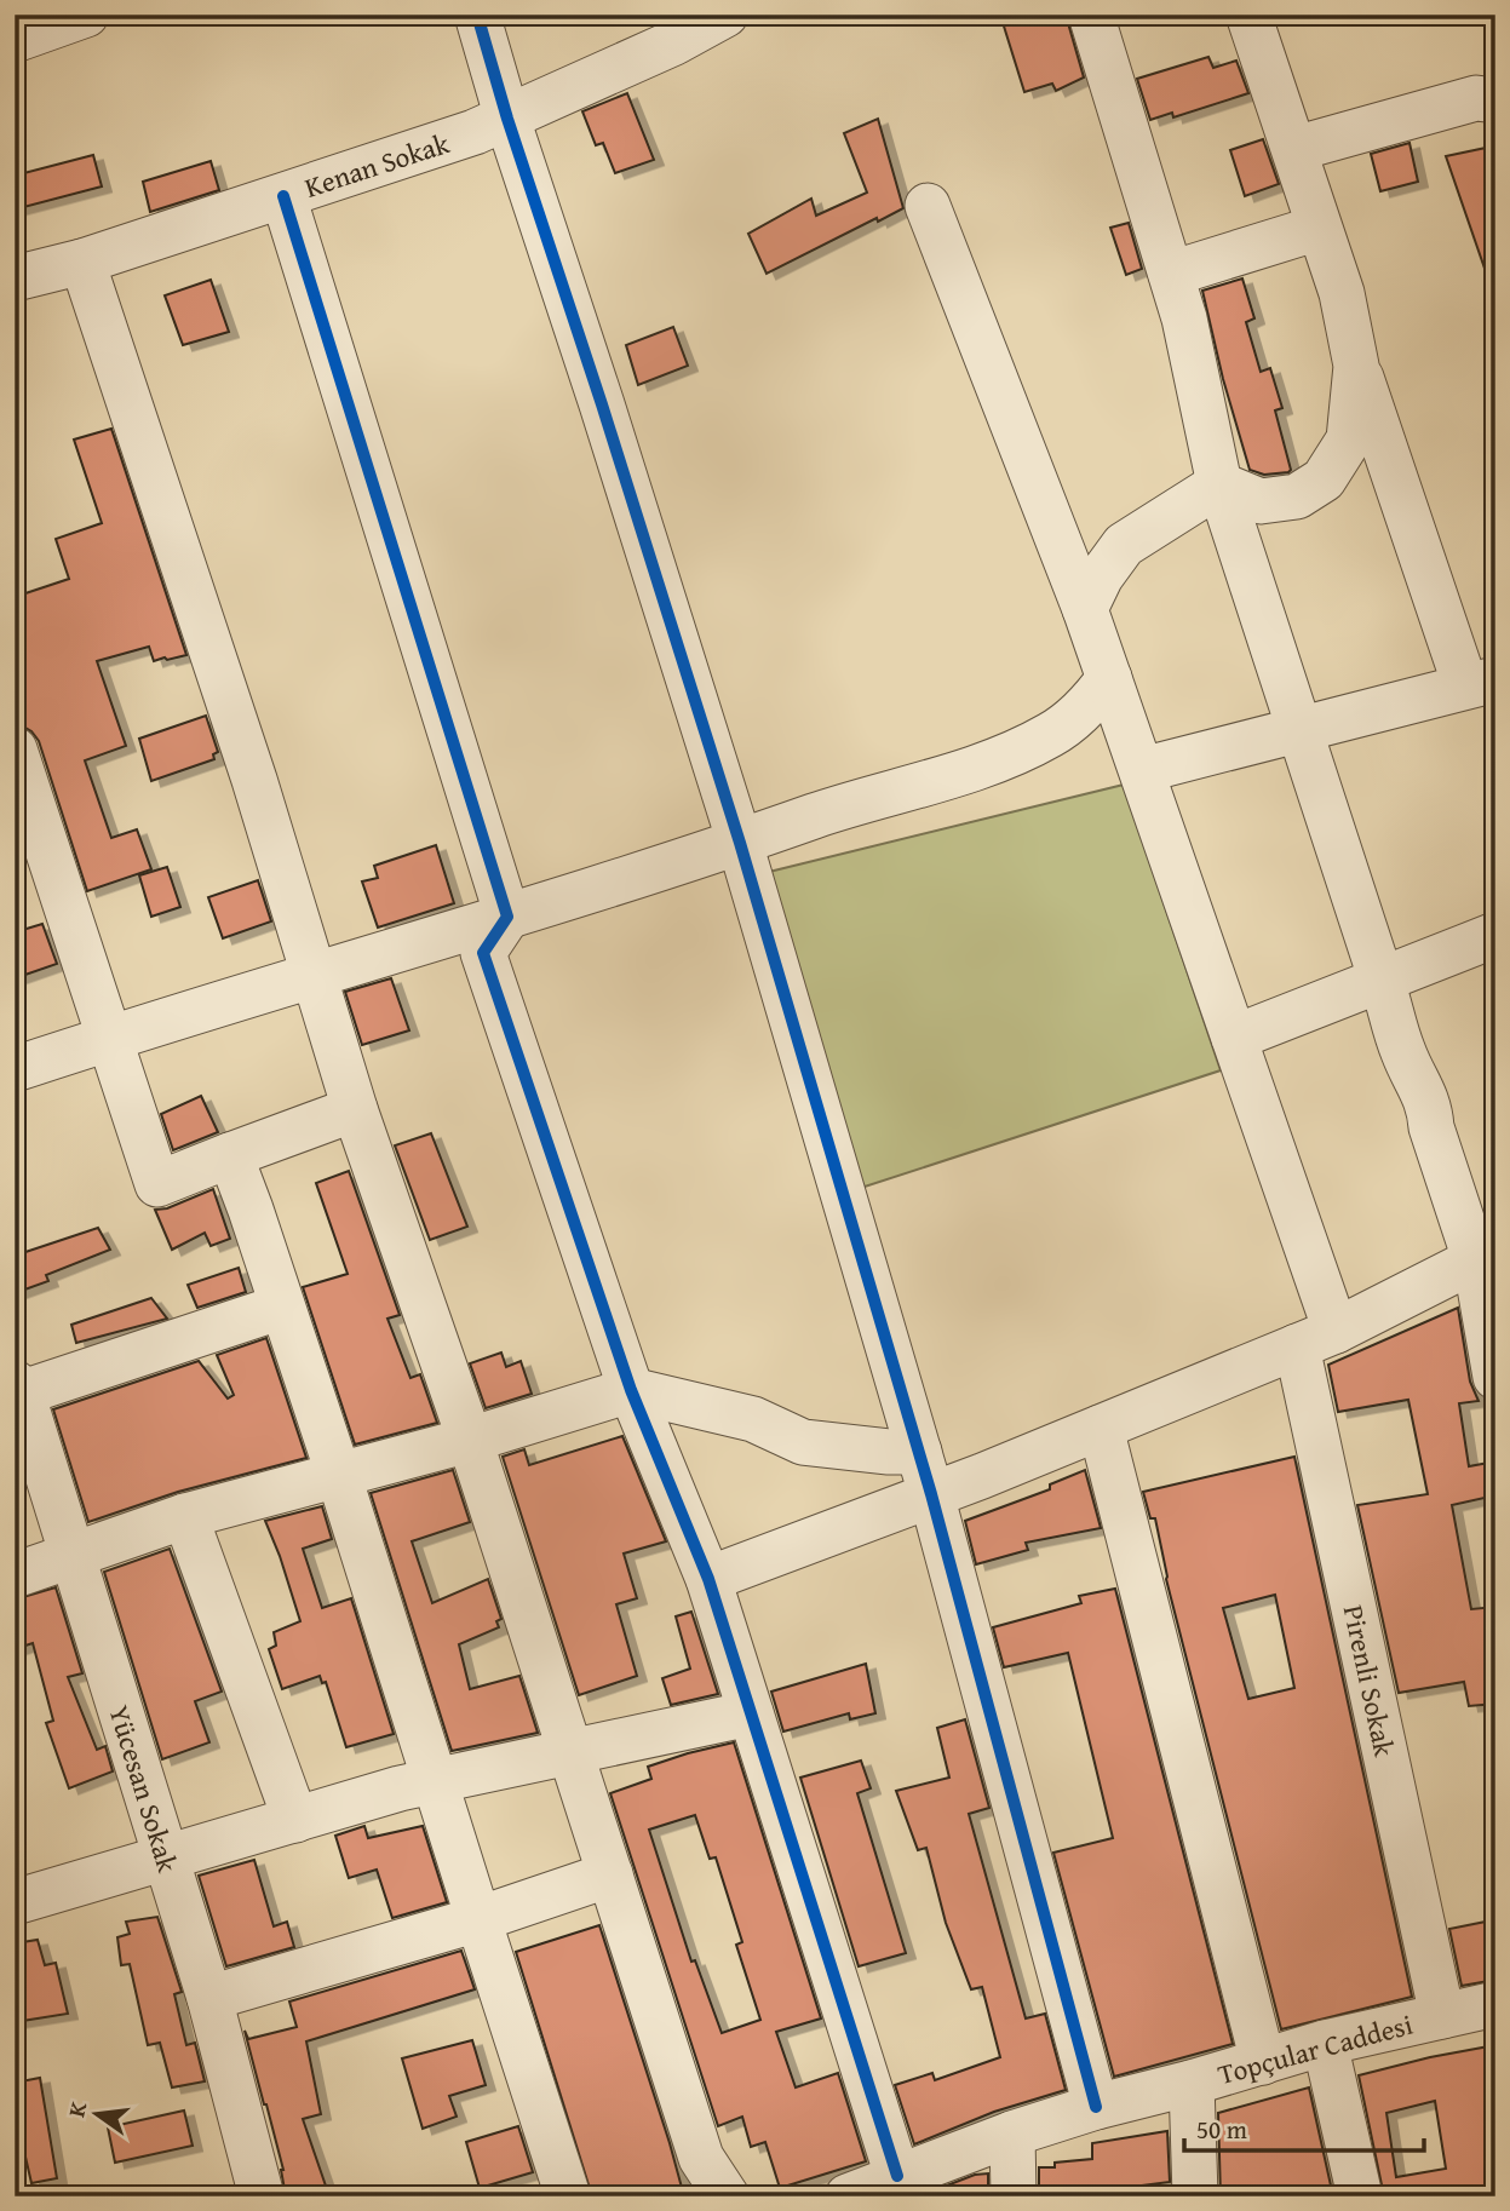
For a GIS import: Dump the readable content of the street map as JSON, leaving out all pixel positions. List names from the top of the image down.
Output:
{
  "streets": {
    "street": [
      "Kenan Sokak",
      "Pirenli Sokak",
      "Yücesan Sokak",
      "Topçular Caddesi"
    ]
  },
  "crossings": [
    ["Pirenli Sokak", "Topçular Caddesi"]
  ],
  "scale_bar": "50 m",
  "north": "left"
}
